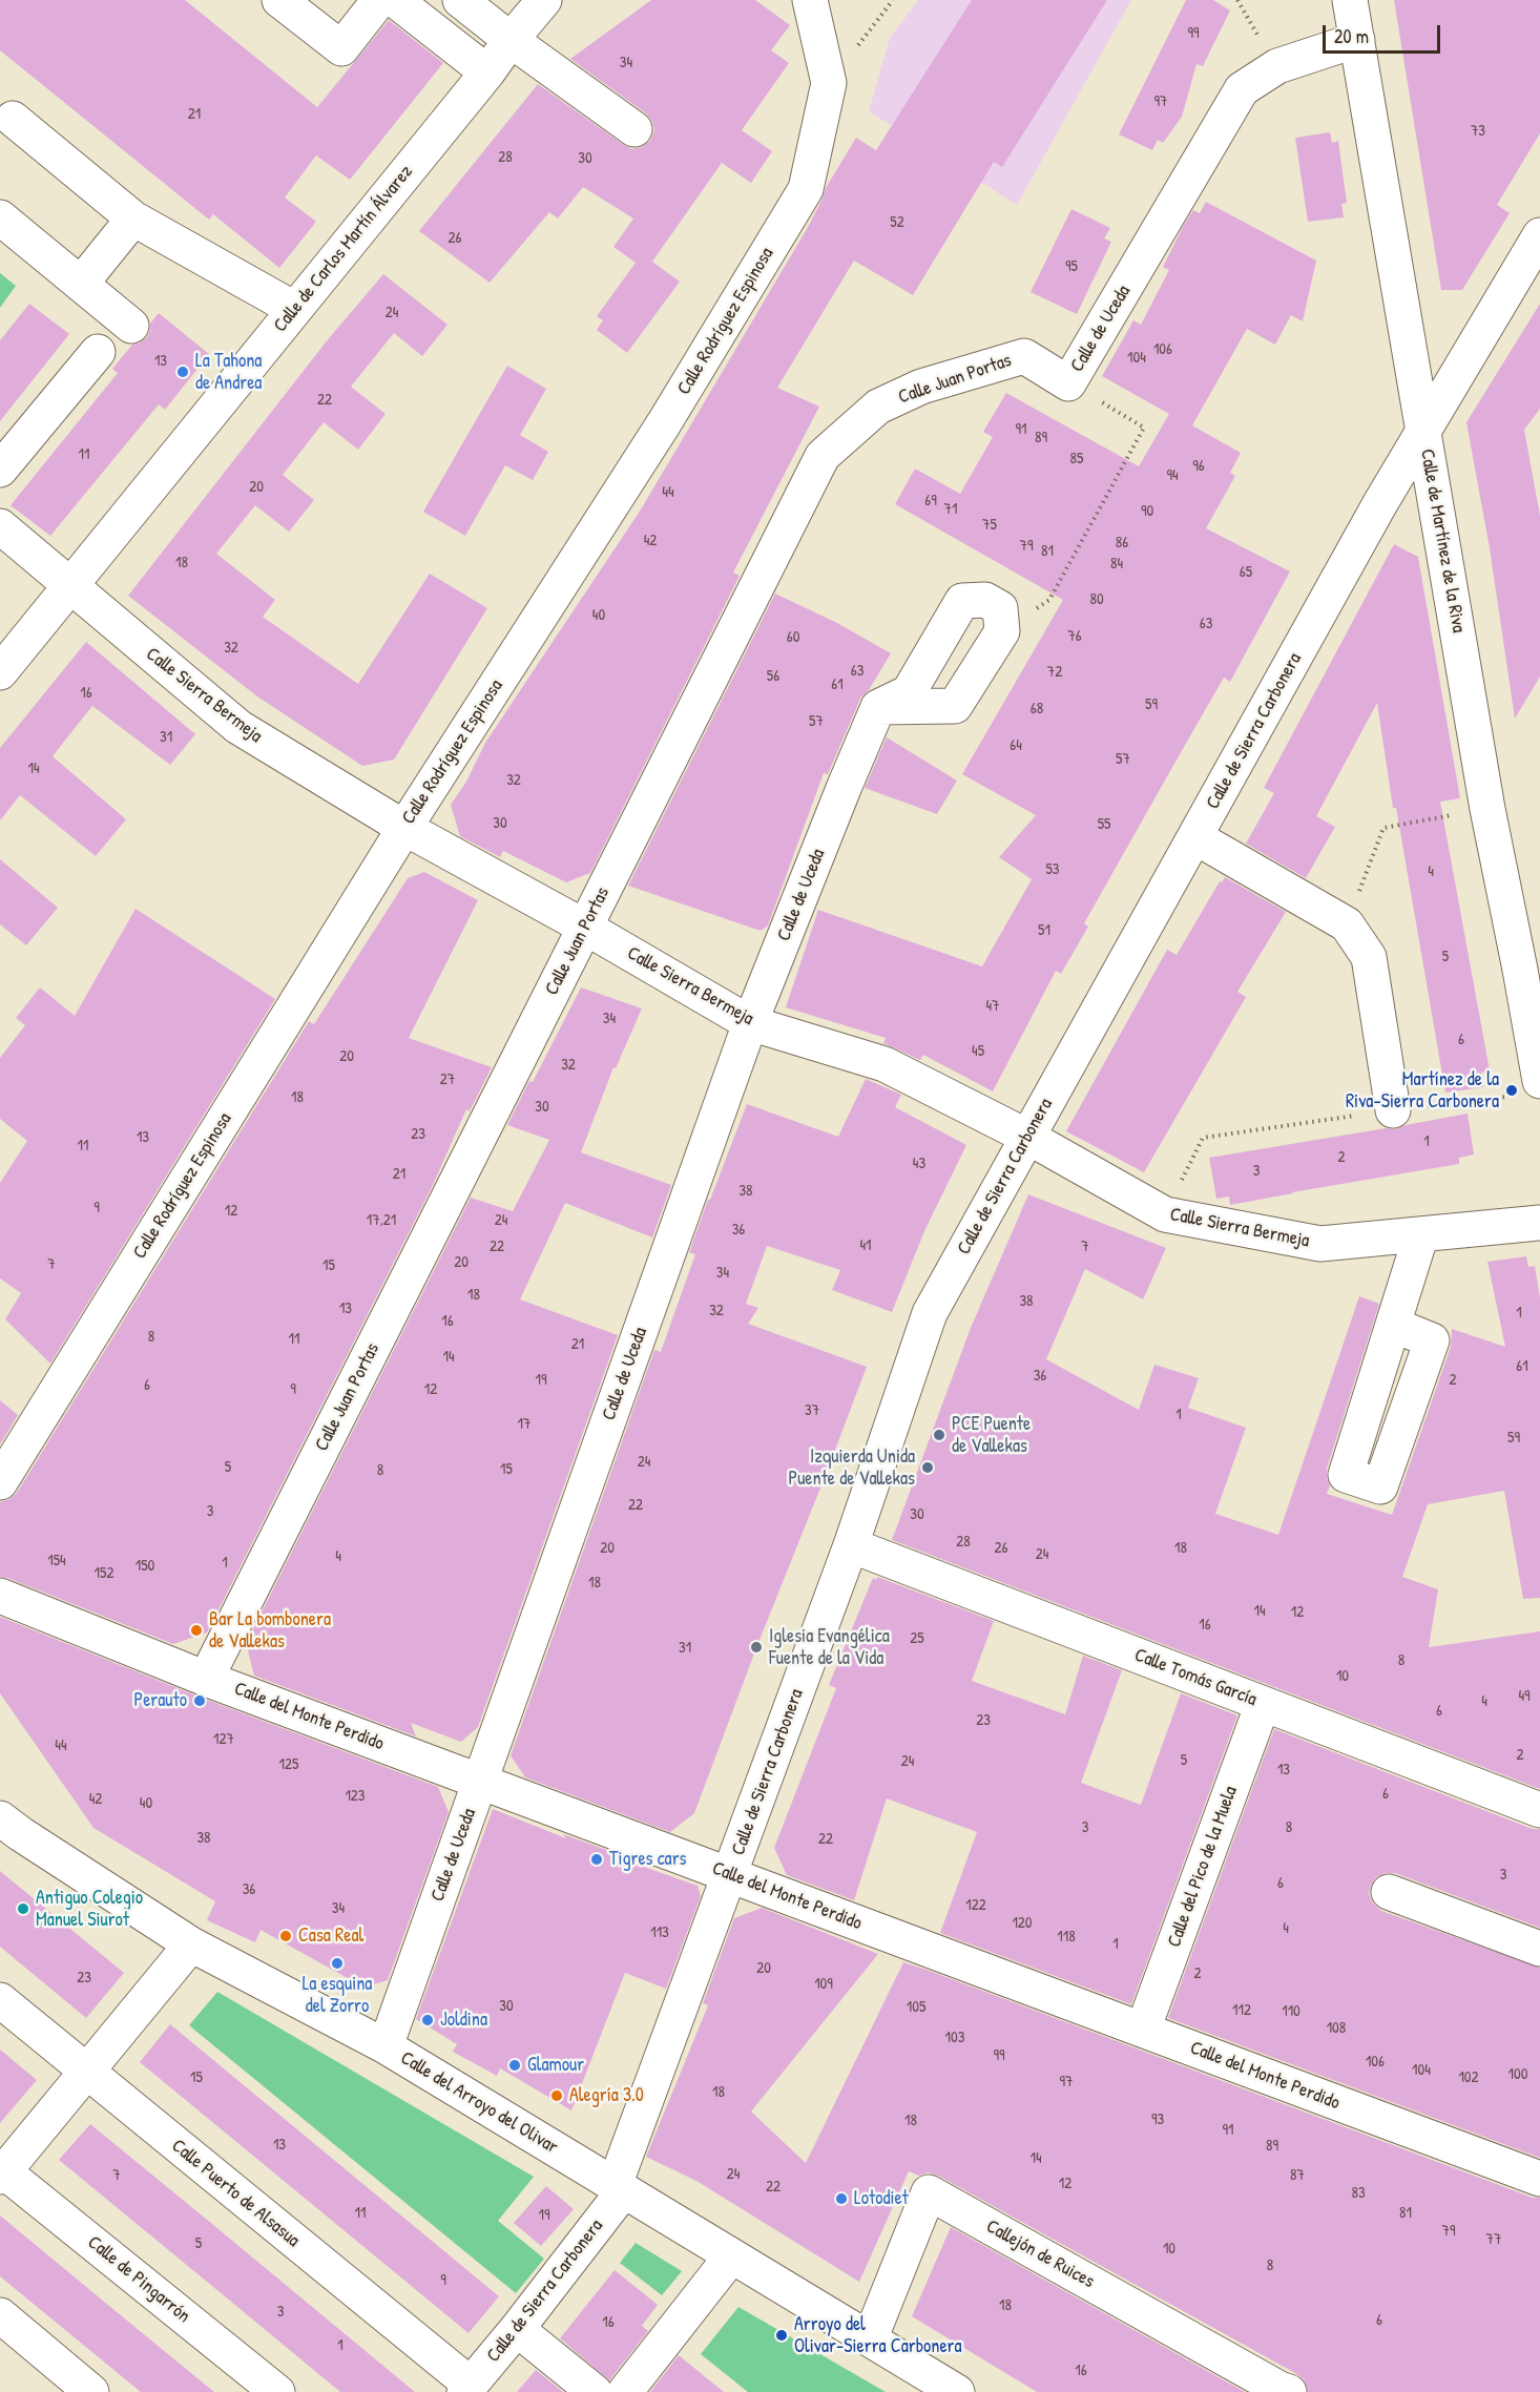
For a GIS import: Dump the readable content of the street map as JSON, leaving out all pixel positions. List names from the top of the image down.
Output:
{
  "streets": {
    "street": [
      "Calle de Carlos Martín Álvarez",
      "Calle Rodríguez Espinosa",
      "Calle de Uceda",
      "Calle Juan Portas",
      "Calle de Martínez de la Riva",
      "Calle Sierra Bermeja",
      "Calle de Sierra Carbonera",
      "Calle Tomás García",
      "Calle del Monte Perdido",
      "Calle del Pico de la Muela",
      "Calle del Arroyo del Olivar",
      "Calle Puerto de Alsasua",
      "Callejón de Ruices",
      "Calle de Pingarrón"
    ]
  },
  "crossings": [
    ["Calle de Carlos Martín Álvarez", "Calle Sierra Bermeja"],
    ["Calle Rodríguez Espinosa", "Calle Sierra Bermeja"],
    ["Calle de Uceda", "Calle Juan Portas"],
    ["Calle de Uceda", "Calle de Martínez de la Riva"],
    ["Calle de Uceda", "Calle Sierra Bermeja"],
    ["Calle de Uceda", "Calle del Monte Perdido"],
    ["Calle de Uceda", "Calle del Arroyo del Olivar"],
    ["Calle Juan Portas", "Calle Sierra Bermeja"],
    ["Calle Juan Portas", "Calle del Monte Perdido"],
    ["Calle de Martínez de la Riva", "Calle de Sierra Carbonera"],
    ["Calle Sierra Bermeja", "Calle de Sierra Carbonera"],
    ["Calle de Sierra Carbonera", "Calle Tomás García"],
    ["Calle de Sierra Carbonera", "Calle del Monte Perdido"],
    ["Calle de Sierra Carbonera", "Calle del Arroyo del Olivar"],
    ["Calle de Sierra Carbonera", "Calle Puerto de Alsasua"],
    ["Calle Tomás García", "Calle del Pico de la Muela"],
    ["Calle del Monte Perdido", "Calle del Pico de la Muela"],
    ["Calle del Arroyo del Olivar", "Callejón de Ruices"]
  ],
  "places": [
    "La Tahona de Andrea",
    "Martínez de la Riva-Sierra Carbonera",
    "PCE Puente de Vallekas",
    "Izquierda Unida Puente de Vallekas",
    "Bar La bombonera de Vallekas",
    "Iglesia Evangélica Fuente de la Vida",
    "Perauto",
    "Tigres cars",
    "Antiguo Colegio Manuel Siurot",
    "Casa Real",
    "La esquina del Zorro",
    "Joldina",
    "Glamour",
    "Alegría 3.0",
    "Lotodiet",
    "Arroyo del Olivar-Sierra Carbonera"
  ],
  "house_numbers": [
    "99",
    "34",
    "97",
    "21",
    "73",
    "28",
    "30",
    "52",
    "26",
    "95",
    "24",
    "106",
    "104",
    "13",
    "22",
    "91",
    "89",
    "11",
    "85",
    "96",
    "94",
    "20",
    "44",
    "69",
    "71",
    "90",
    "75",
    "42",
    "86",
    "79",
    "81",
    "18",
    "84",
    "65",
    "80",
    "40",
    "63",
    "76",
    "60",
    "32",
    "63",
    "72",
    "56",
    "61",
    "16",
    "59",
    "68",
    "57",
    "31",
    "64",
    "57",
    "14",
    "32",
    "30",
    "55",
    "53",
    "4",
    "51",
    "5",
    "47",
    "34",
    "6",
    "45",
    "20",
    "32",
    "27",
    "18",
    "30",
    "23",
    "13",
    "1",
    "11",
    "2",
    "43",
    "3",
    "21",
    "38",
    "9",
    "12",
    "17,21",
    "24",
    "36",
    "41",
    "22",
    "7",
    "20",
    "7",
    "15",
    "34",
    "18",
    "38",
    "13",
    "32",
    "1",
    "16",
    "8",
    "11",
    "21",
    "14",
    "61",
    "36",
    "19",
    "2",
    "6",
    "9",
    "12",
    "37",
    "1",
    "17",
    "59",
    "24",
    "5",
    "15",
    "8",
    "22",
    "3",
    "30",
    "28",
    "20",
    "26",
    "18",
    "24",
    "4",
    "154",
    "1",
    "150",
    "152",
    "18",
    "14",
    "12",
    "16",
    "25",
    "31",
    "8",
    "10",
    "49",
    "4",
    "6",
    "23",
    "127",
    "44",
    "2",
    "5",
    "24",
    "125",
    "13",
    "6",
    "123",
    "42",
    "40",
    "3",
    "8",
    "38",
    "22",
    "3",
    "6",
    "36",
    "122",
    "34",
    "120",
    "4",
    "113",
    "118",
    "1",
    "20",
    "2",
    "23",
    "109",
    "30",
    "105",
    "112",
    "110",
    "108",
    "103",
    "99",
    "106",
    "104",
    "100",
    "15",
    "102",
    "97",
    "18",
    "93",
    "18",
    "91",
    "13",
    "89",
    "14",
    "24",
    "7",
    "87",
    "12",
    "22",
    "83",
    "11",
    "81",
    "19",
    "79",
    "77",
    "5",
    "10",
    "8",
    "9",
    "18",
    "3",
    "6",
    "16",
    "1",
    "16"
  ],
  "scale_bar": "20 m"
}
